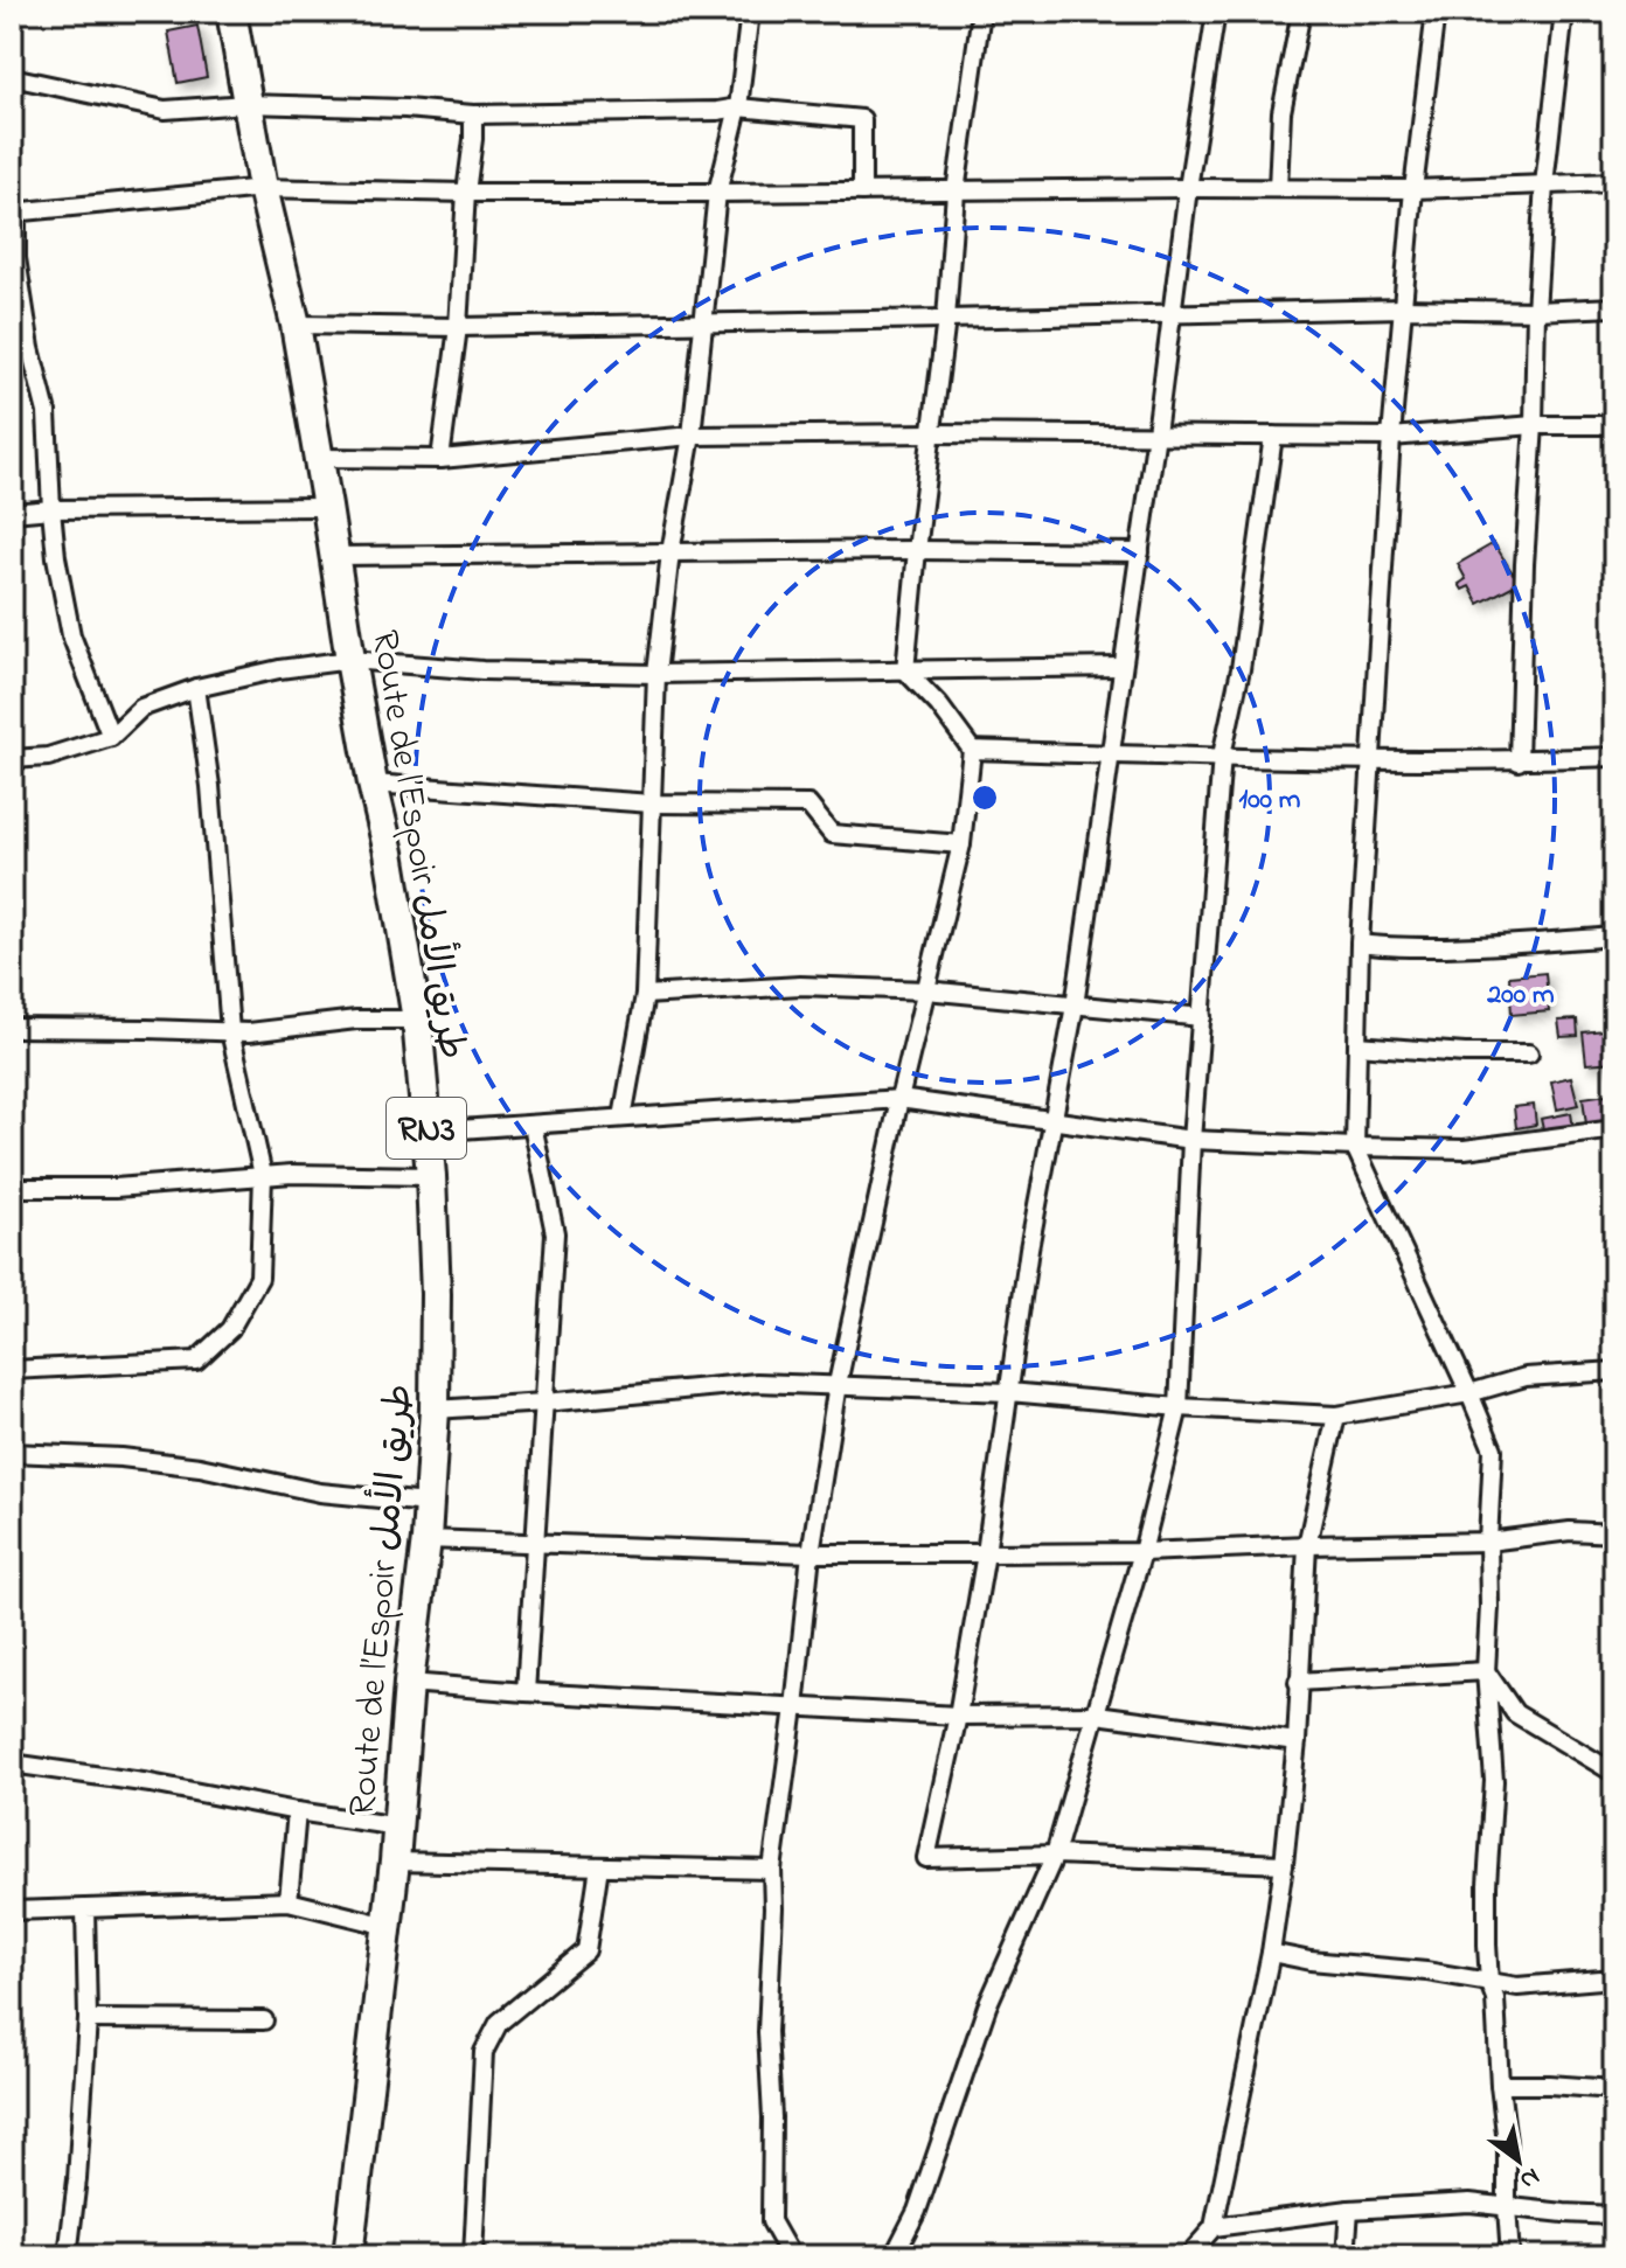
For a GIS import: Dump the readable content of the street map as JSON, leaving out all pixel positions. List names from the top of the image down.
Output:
{
  "streets": {
    "highway": ["Route de l’Espoir طريق الأمل", "RN3"]
  },
  "north": "bottom right",
  "rings": ["100 m", "200 m"]
}
